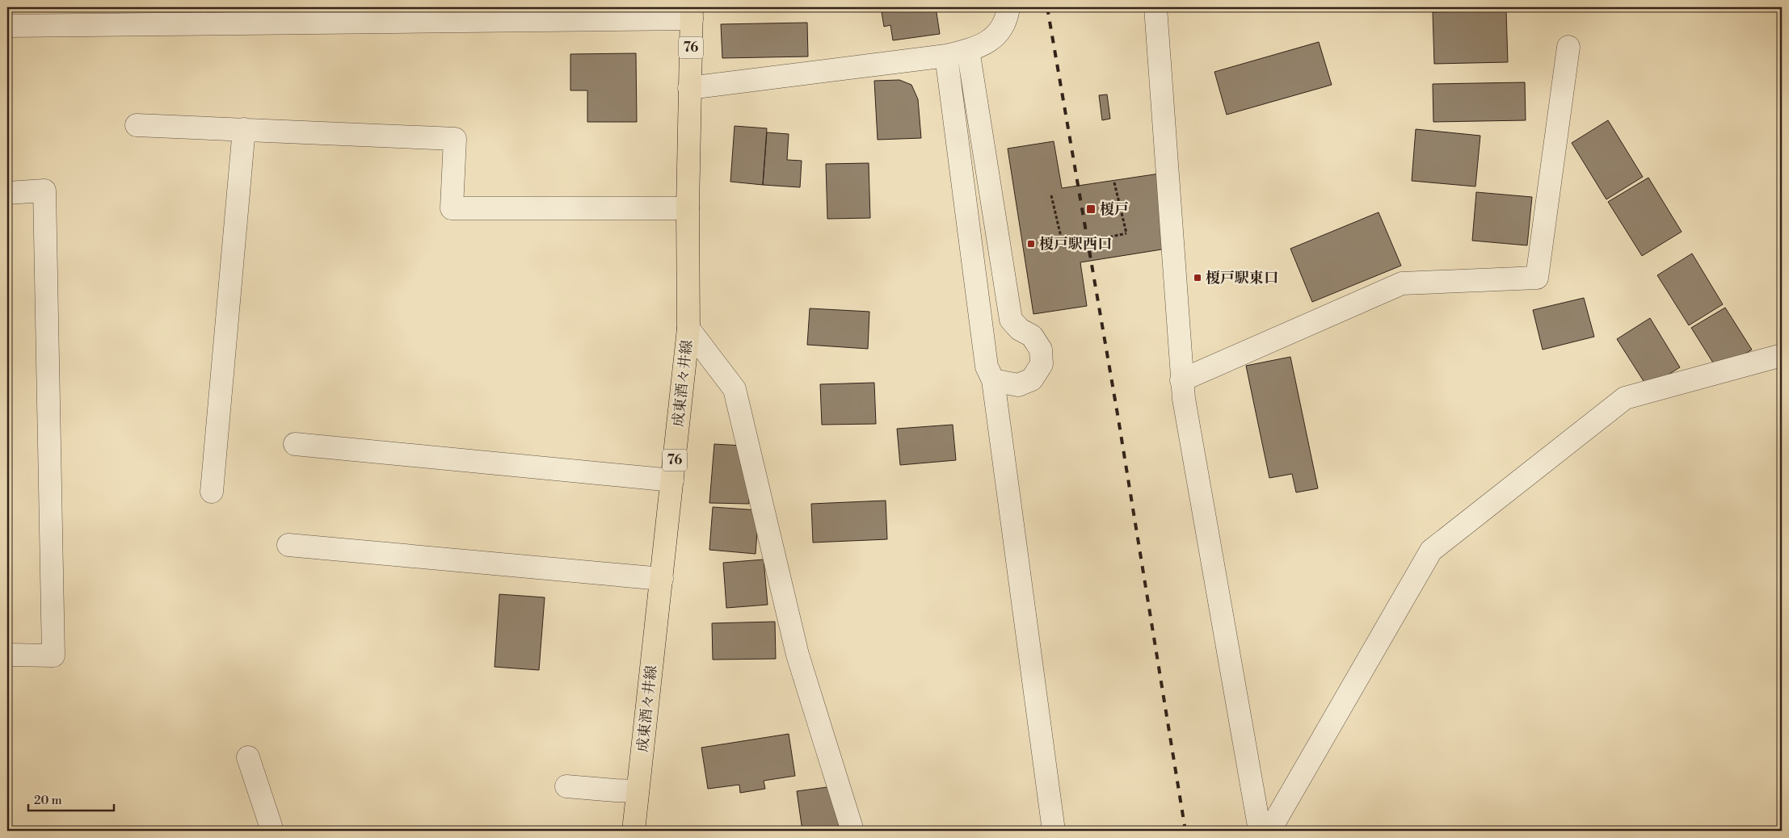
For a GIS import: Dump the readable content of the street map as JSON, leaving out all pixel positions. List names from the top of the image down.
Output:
{
  "streets": {
    "main road": ["76", "成東酒々井線"]
  },
  "places": {
    "transit": ["榎戸", "榎戸駅西口", "榎戸駅東口"]
  },
  "scale_bar": "20 m"
}
